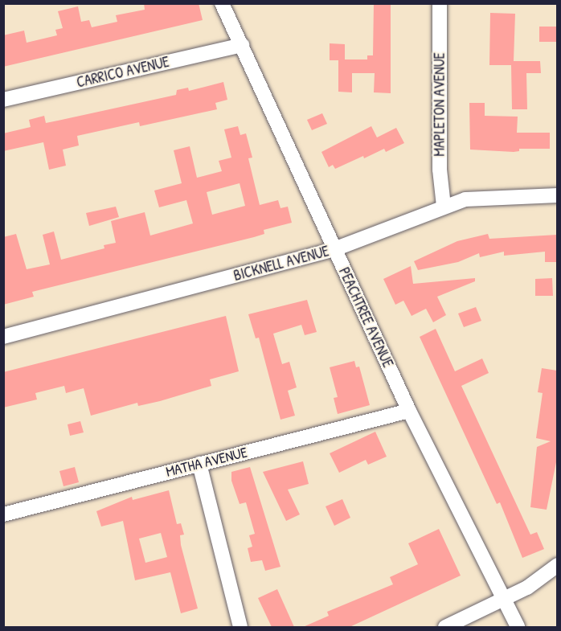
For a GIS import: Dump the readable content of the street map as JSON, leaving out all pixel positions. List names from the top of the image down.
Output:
{
  "streets": {
    "street": [
      "CARRICO AVENUE",
      "MAPLETON AVENUE",
      "BICKNELL AVENUE",
      "PEACHTREE AVENUE",
      "MATHA AVENUE"
    ]
  },
  "crossings": [
    ["CARRICO AVENUE", "PEACHTREE AVENUE"],
    ["MAPLETON AVENUE", "BICKNELL AVENUE"],
    ["BICKNELL AVENUE", "PEACHTREE AVENUE"],
    ["PEACHTREE AVENUE", "MATHA AVENUE"]
  ]
}
